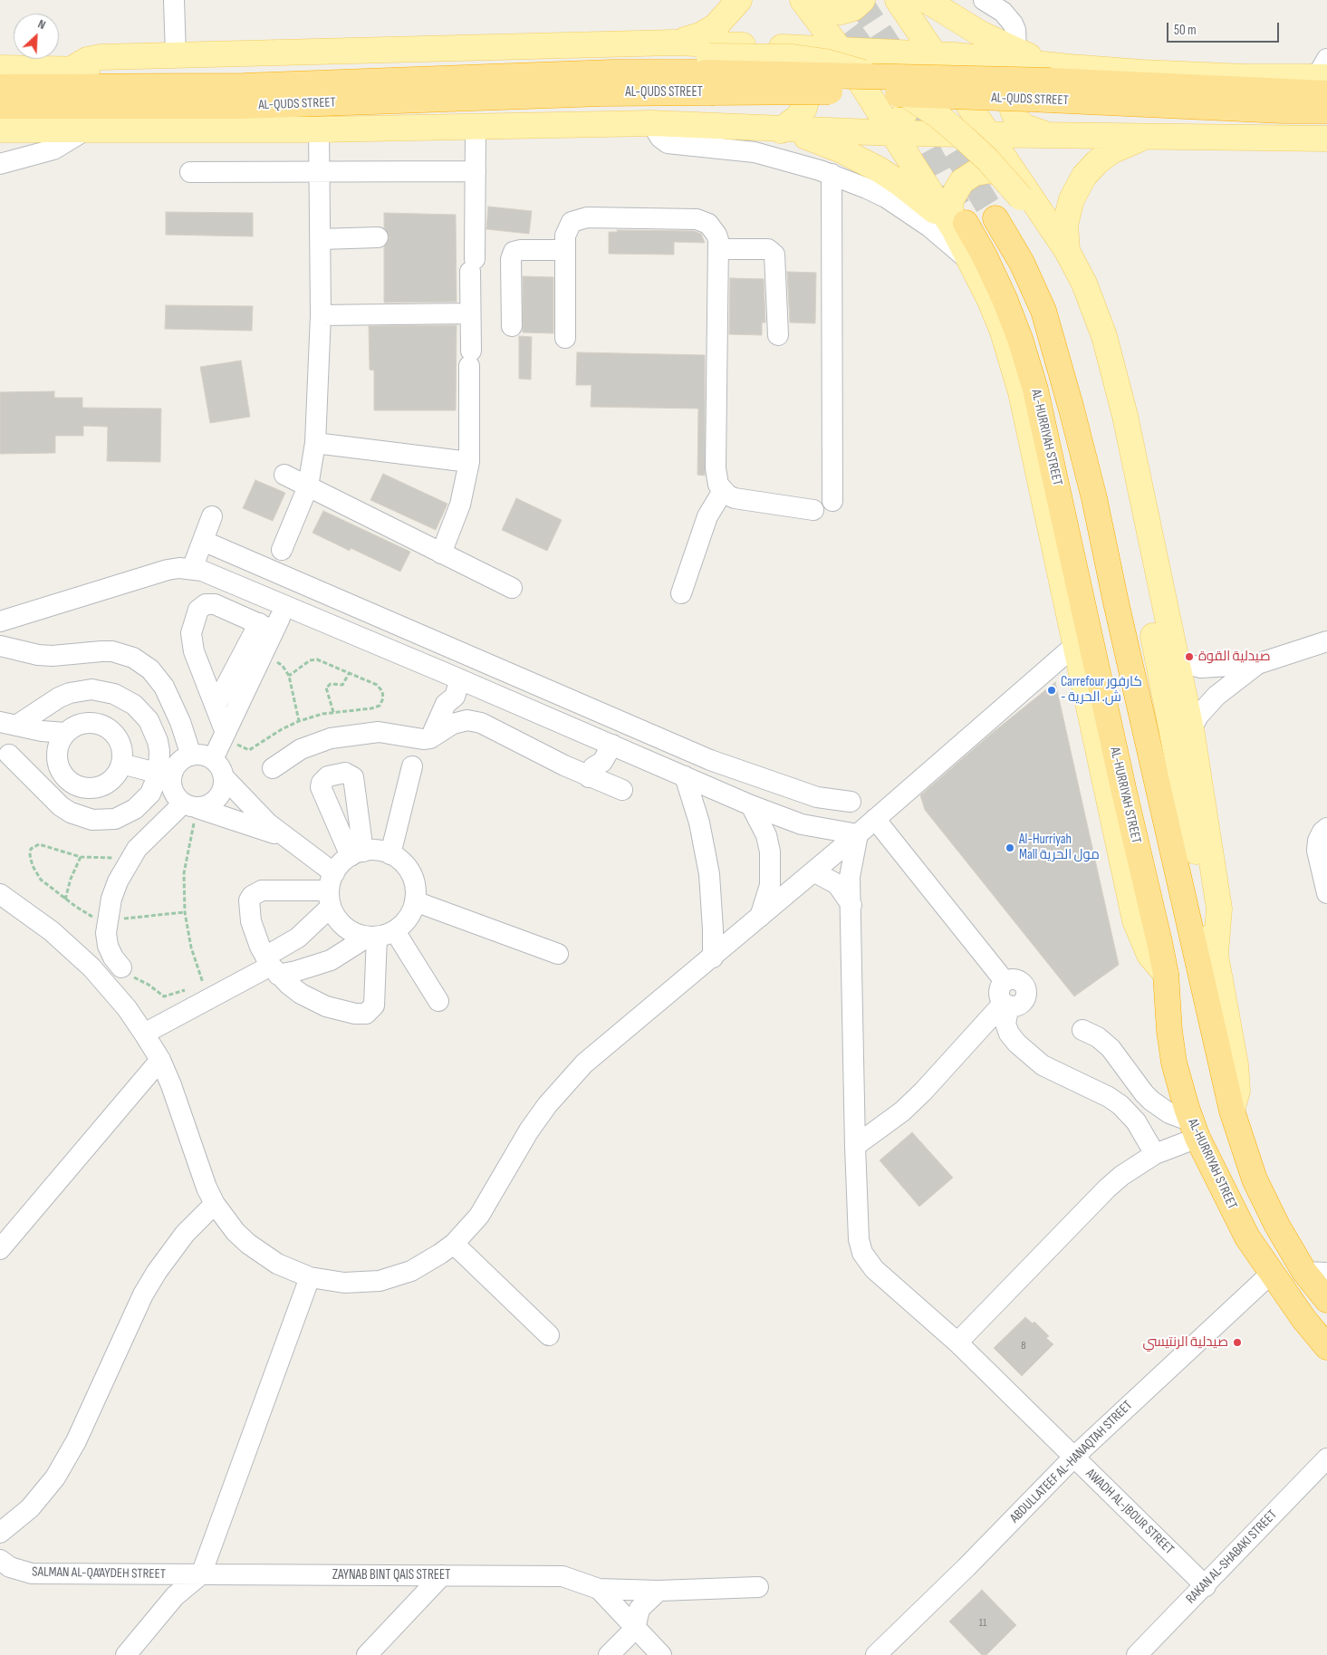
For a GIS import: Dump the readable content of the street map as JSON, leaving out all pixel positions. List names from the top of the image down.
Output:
{
  "streets": {
    "highway": ["AL-QUDS STREET", "AL-HURRIYAH STREET"],
    "street": [
      "ABDULLATEEF AL-HANAQTAH STREET",
      "AWADH AL-JBOUR STREET",
      "RAKAN AL-SHABAKI STREET",
      "SALMAN AL-QA‘AYDEH STREET",
      "ZAYNAB BINT QAIS STREET"
    ]
  },
  "crossings": [
    ["AL-HURRIYAH STREET", "ABDULLATEEF AL-HANAQTAH STREET"],
    ["ABDULLATEEF AL-HANAQTAH STREET", "AWADH AL-JBOUR STREET"],
    ["AWADH AL-JBOUR STREET", "RAKAN AL-SHABAKI STREET"],
    ["SALMAN AL-QA‘AYDEH STREET", "ZAYNAB BINT QAIS STREET"]
  ],
  "places": [
    "صيدلية القوة",
    "Carrefour كارفور - ش. الحرية",
    "ِAl-Hurriyah Mall مول الحرية",
    "صيدلية الرنتيسي"
  ],
  "house_numbers": ["8", "11"],
  "scale_bar": "50 m",
  "north": "top right"
}
